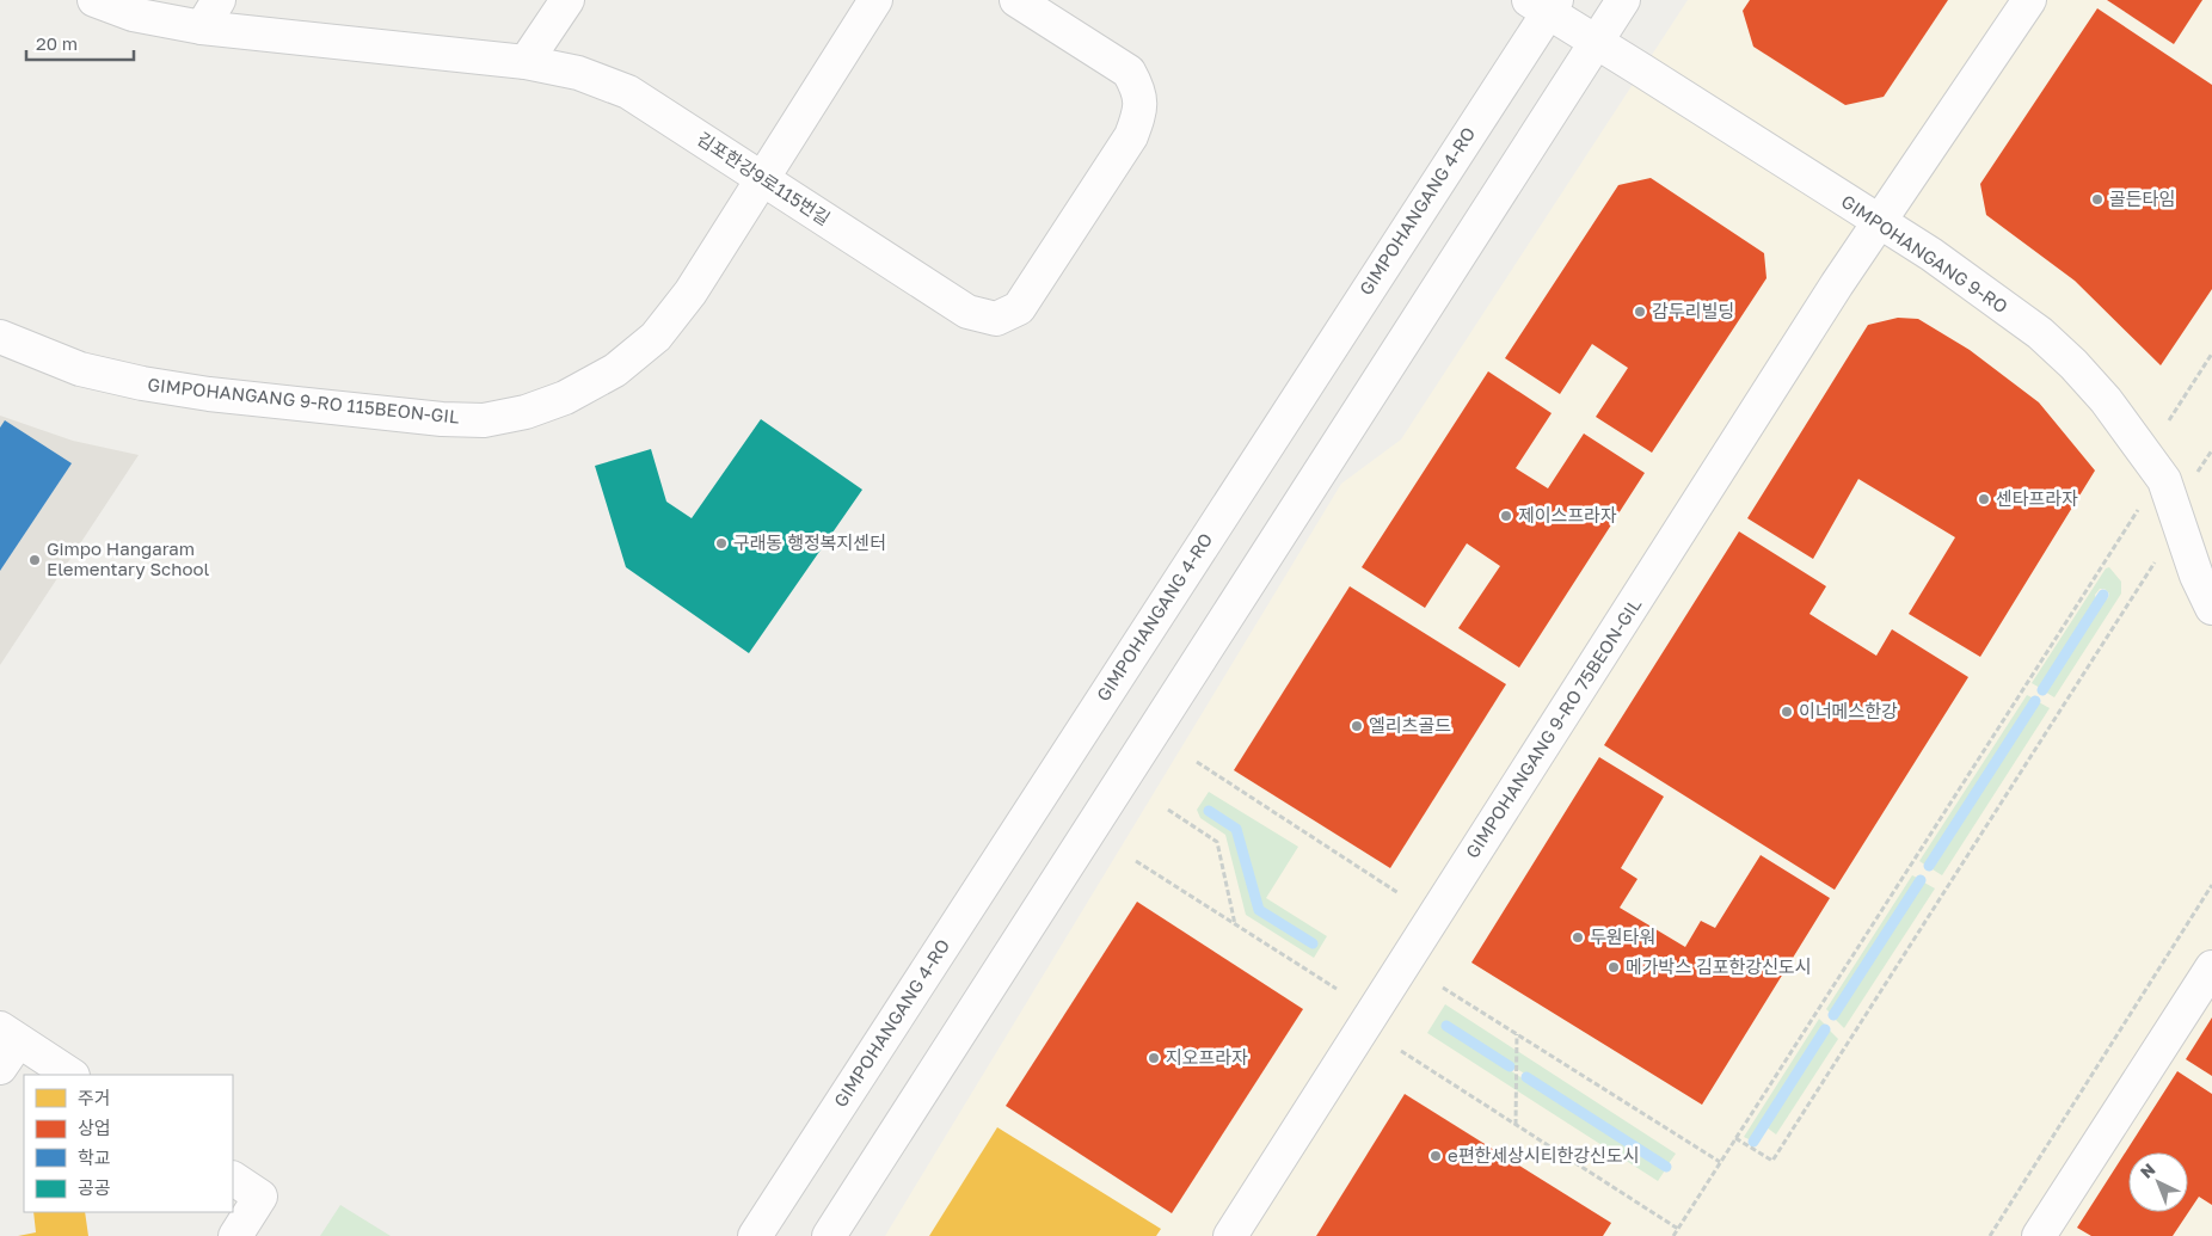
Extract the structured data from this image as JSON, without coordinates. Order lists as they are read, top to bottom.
{
  "streets": {
    "street": [
      "김포한강9로115번길",
      "GIMPOHANGANG 4-RO",
      "GIMPOHANGANG 9-RO",
      "GIMPOHANGANG 9-RO 115BEON-GIL",
      "GIMPOHANGANG 9-RO 75BEON-GIL"
    ]
  },
  "crossings": [
    ["김포한강9로115번길", "GIMPOHANGANG 9-RO 115BEON-GIL"],
    ["GIMPOHANGANG 4-RO", "GIMPOHANGANG 9-RO"],
    ["GIMPOHANGANG 9-RO", "GIMPOHANGANG 9-RO 75BEON-GIL"]
  ],
  "places": [
    "골든타임",
    "감두리빌딩",
    "센타프라자",
    "제이스프라자",
    "구래동 행정복지센터",
    "Gimpo Hangaram Elementary School",
    "이너메스한강",
    "엘리츠골드",
    "두원타워",
    "메가박스 김포한강신도시",
    "지오프라자",
    "e편한세상시티한강신도시"
  ],
  "legend": [
    "주거",
    "상업",
    "학교",
    "공공"
  ],
  "scale_bar": "20 m",
  "north": "top left"
}
